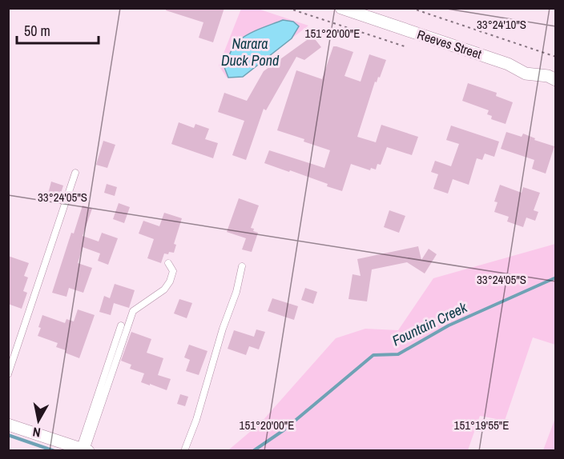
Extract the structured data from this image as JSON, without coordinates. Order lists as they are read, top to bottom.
{
  "streets": {
    "street": ["Reeves Street"]
  },
  "water": ["Narara Duck Pond", "Fountain Creek"],
  "scale_bar": "50 m",
  "north": "bottom",
  "coordinates": [
    "33°24'10\"S",
    "151°20'00\"E",
    "33°24'05\"S",
    "151°19'55\"E"
  ]
}
